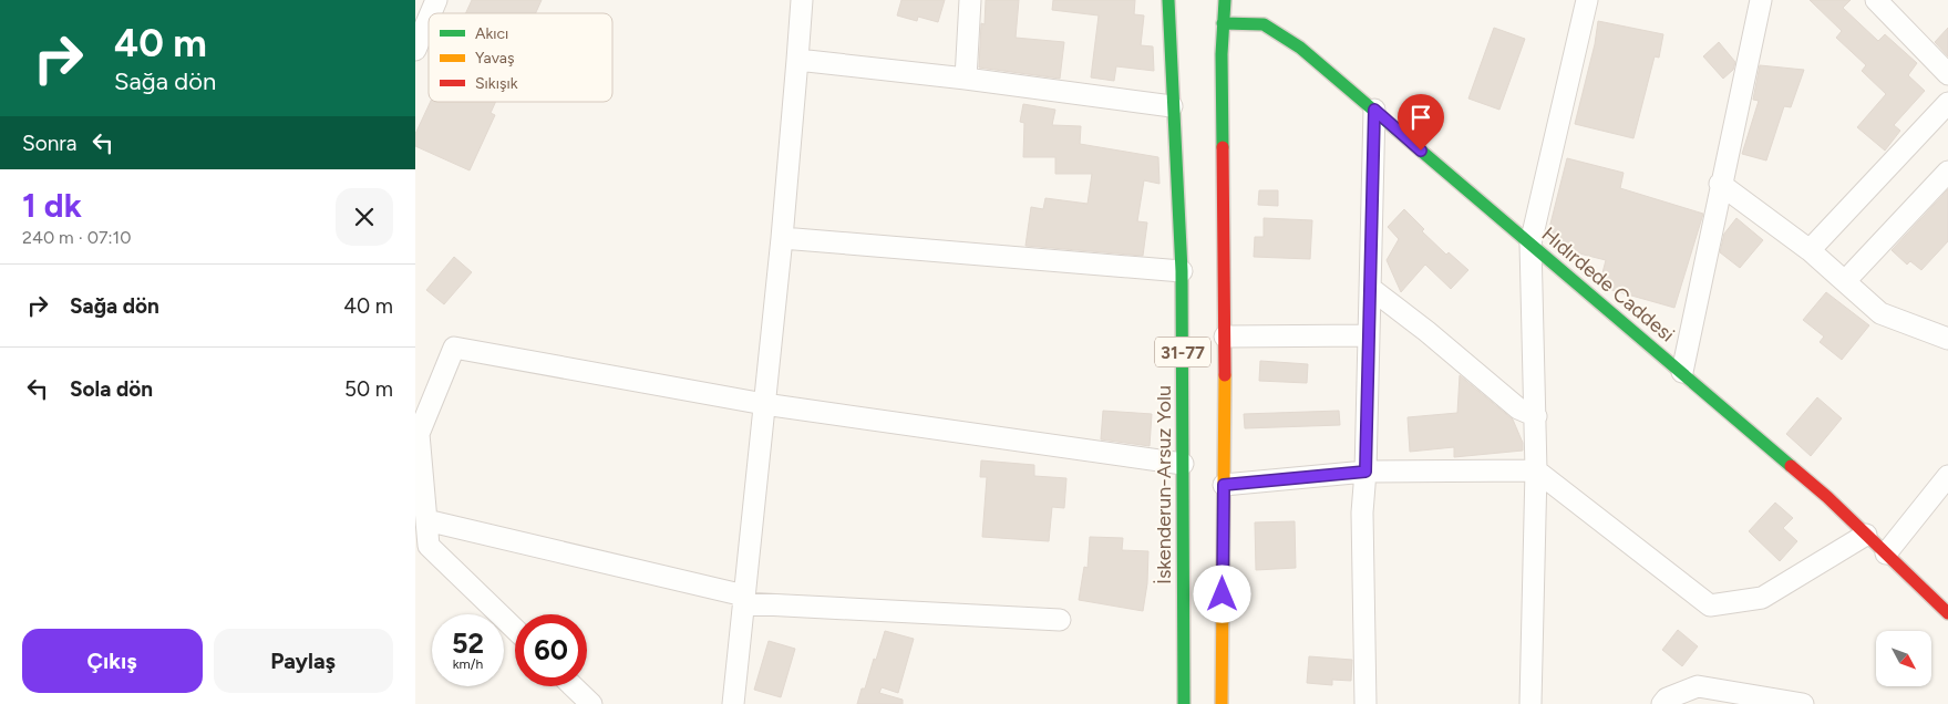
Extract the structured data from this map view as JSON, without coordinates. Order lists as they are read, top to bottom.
{
  "streets": {
    "main road": ["Hıdırdede Caddesi", "31-77", "İskenderun-Arsuz Yolu"]
  },
  "legend": ["Akıcı", "Yavaş", "Sıkışık"],
  "north": "bottom right",
  "page": {
    "turn": ["40 m", "Sağa dön"],
    "then": "Sonra",
    "heading": ["1 dk", "240 m · 07:10"],
    "list": [
      {
        "name": "Sağa dön",
        "value": "40 m"
      },
      {
        "name": "Sola dön",
        "value": "50 m"
      }
    ],
    "speed": "52 km/h",
    "limit": "60",
    "buttons": ["Çıkış", "Paylaş"]
  }
}
